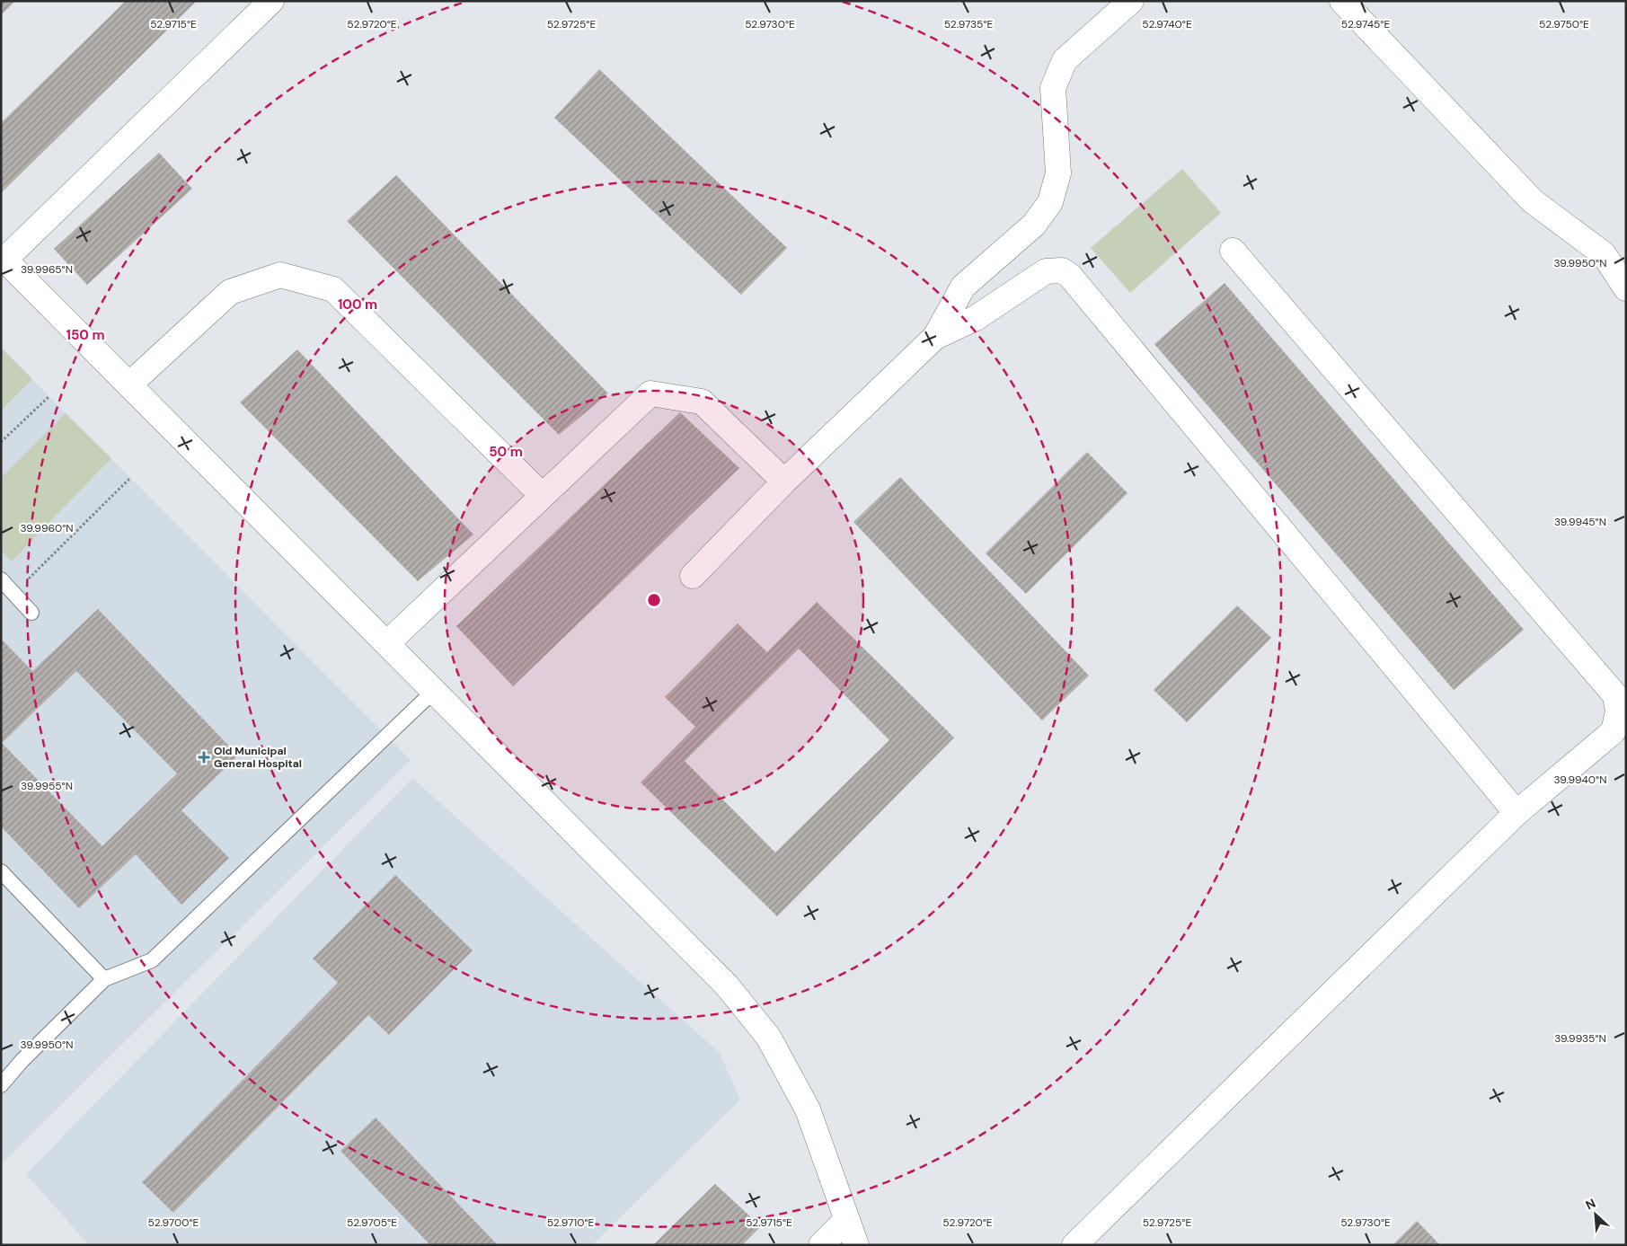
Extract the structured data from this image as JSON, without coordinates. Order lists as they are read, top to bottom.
{
  "places": {
    "health": ["Old Municipal General Hospital"]
  },
  "north": "top left",
  "coordinates": [
    "52.9715°E",
    "52.9720°E",
    "52.9725°E",
    "52.9730°E",
    "52.9735°E",
    "52.9740°E",
    "52.9745°E",
    "52.9750°E",
    "39.9950°N",
    "39.9965°N",
    "39.9945°N",
    "39.9960°N",
    "39.9940°N",
    "39.9955°N",
    "39.9935°N",
    "52.9700°E",
    "52.9705°E",
    "52.9710°E"
  ],
  "rings": ["100 m", "150 m", "50 m"]
}
